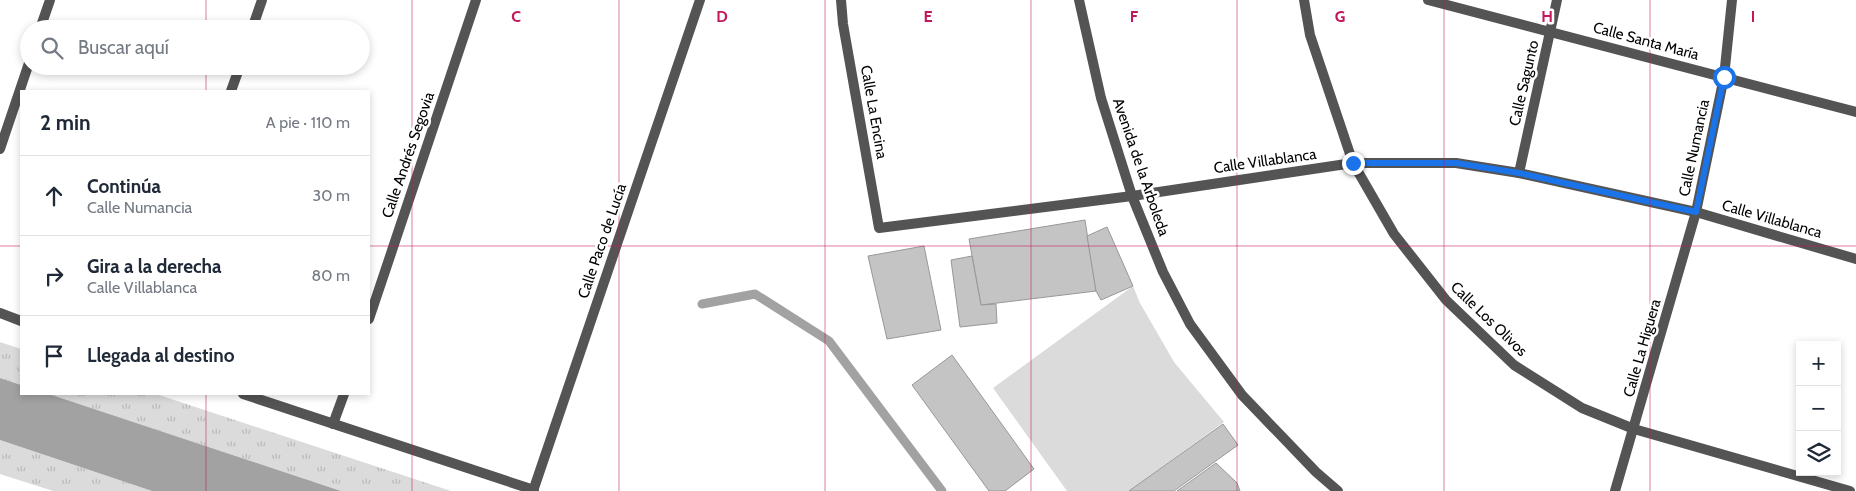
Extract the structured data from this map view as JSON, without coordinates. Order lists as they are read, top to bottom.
{
  "streets": {
    "street": [
      "Calle Santa María",
      "Calle Sagunto",
      "Calle La Encina",
      "Calle Numancia",
      "Calle Andrés Segovia",
      "Calle Villablanca",
      "Avenida de la Arboleda",
      "Calle Paco de Lucía",
      "Calle Los Olivos",
      "Calle La Higuera"
    ]
  },
  "crossings": [
    ["Calle Santa María", "Calle Sagunto"],
    ["Calle Santa María", "Calle Numancia"],
    ["Calle Sagunto", "Calle Villablanca"],
    ["Calle La Encina", "Calle Villablanca"],
    ["Calle Numancia", "Calle Villablanca"],
    ["Calle Numancia", "Calle La Higuera"],
    ["Calle Villablanca", "Avenida de la Arboleda"],
    ["Calle Villablanca", "Calle Los Olivos"],
    ["Calle Villablanca", "Calle La Higuera"],
    ["Calle Los Olivos", "Calle La Higuera"]
  ],
  "page": {
    "search": "Buscar aquí",
    "heading": ["2 min", "A pie · 110 m"],
    "list": [
      ["Continúa", "Calle Numancia", "30 m"],
      ["Gira a la derecha", "Calle Villablanca", "80 m"],
      "Llegada al destino"
    ],
    "map_buttons": ["+", "−"]
  },
  "grid": {
    "columns": [
      "C",
      "D",
      "E",
      "F",
      "G",
      "H",
      "I"
    ]
  }
}
